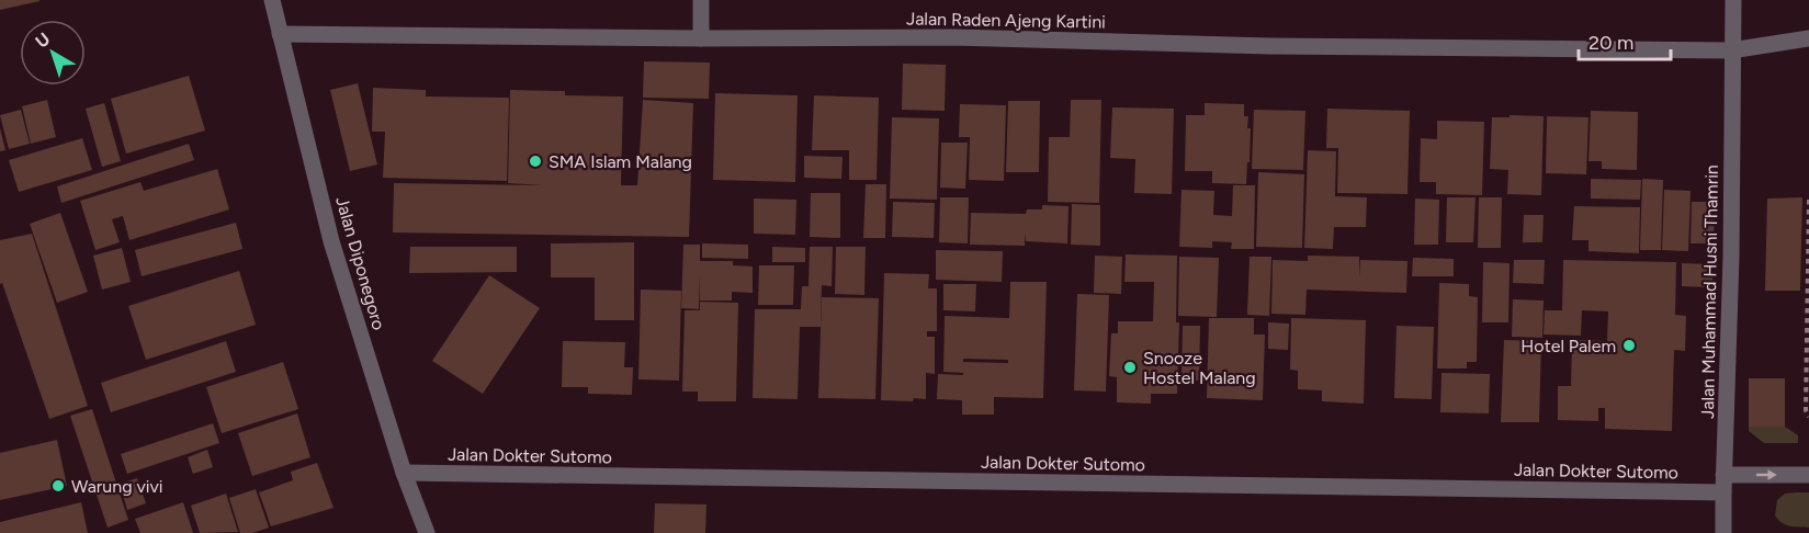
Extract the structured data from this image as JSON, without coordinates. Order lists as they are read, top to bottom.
{
  "streets": {
    "street": [
      "Jalan Raden Ajeng Kartini",
      "Jalan Diponegoro",
      "Jalan Muhammad Husni Thamrin",
      "Jalan Dokter Sutomo"
    ]
  },
  "crossings": [
    ["Jalan Raden Ajeng Kartini", "Jalan Diponegoro"],
    ["Jalan Raden Ajeng Kartini", "Jalan Muhammad Husni Thamrin"],
    ["Jalan Diponegoro", "Jalan Dokter Sutomo"],
    ["Jalan Muhammad Husni Thamrin", "Jalan Dokter Sutomo"]
  ],
  "places": [
    "SMA Islam Malang",
    "Hotel Palem",
    "Snooze Hostel Malang",
    "Warung vivi"
  ],
  "scale_bar": "20 m",
  "north": "top left"
}
